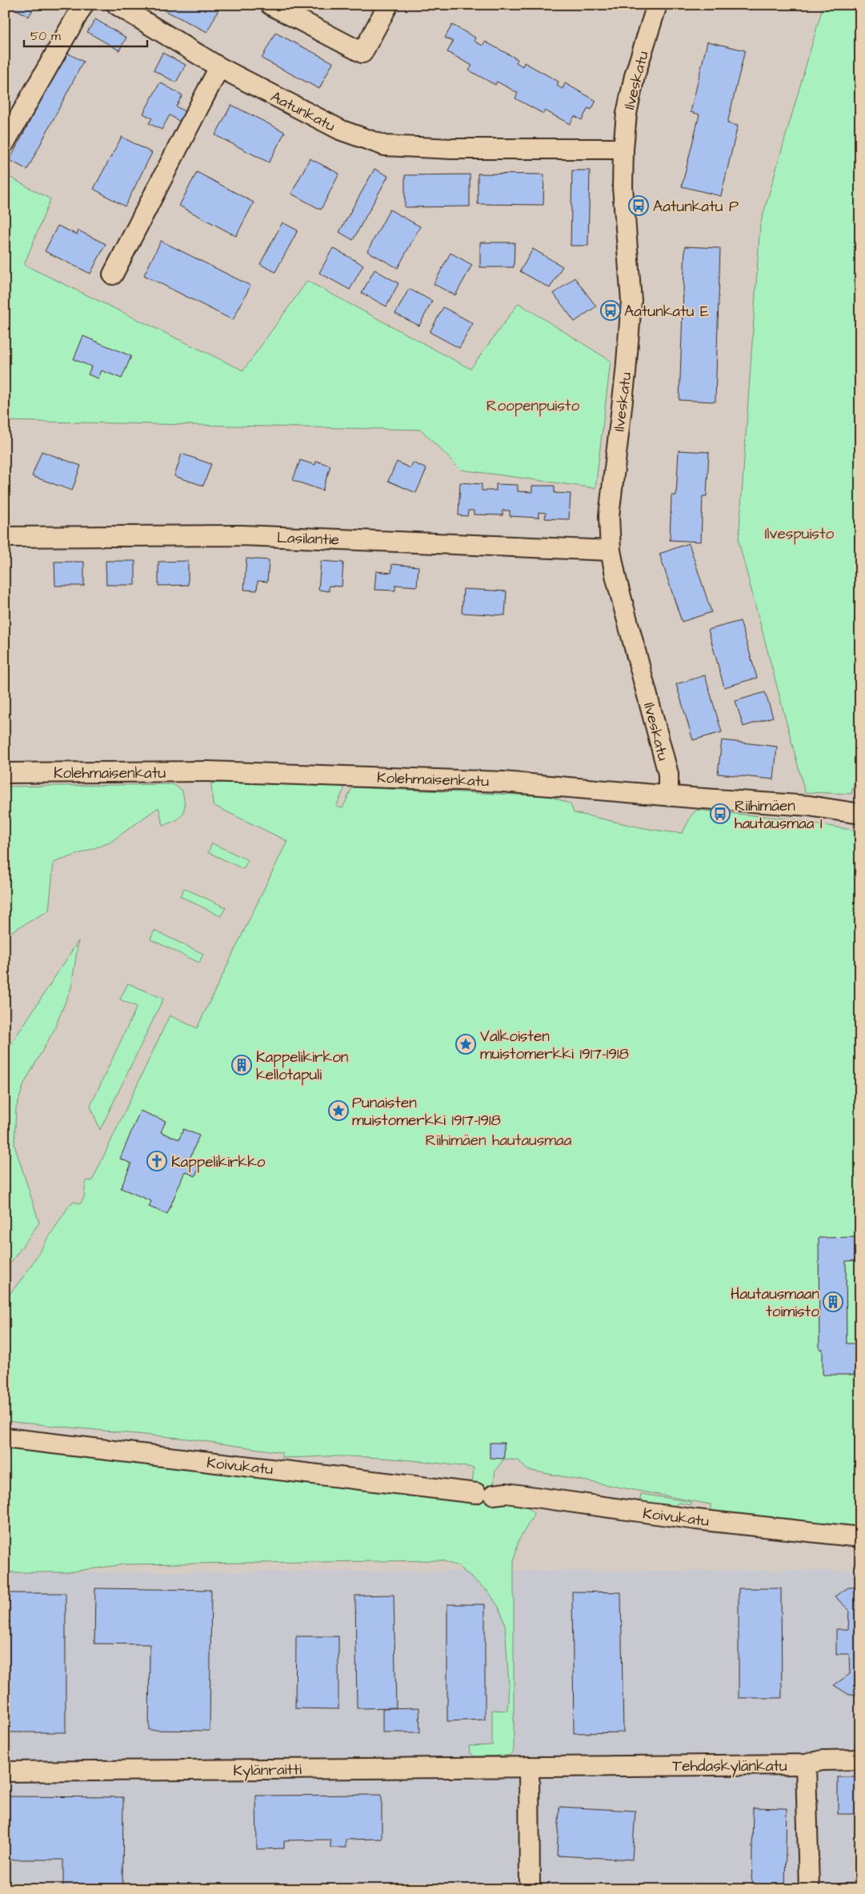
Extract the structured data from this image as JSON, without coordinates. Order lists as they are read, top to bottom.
{
  "streets": {
    "street": [
      "Ilveskatu",
      "Aatunkatu",
      "Lasilantie",
      "Kolehmaisenkatu",
      "Koivukatu",
      "Tehdaskylänkatu",
      "Kylänraitti"
    ]
  },
  "crossings": [
    ["Ilveskatu", "Aatunkatu"],
    ["Ilveskatu", "Lasilantie"],
    ["Ilveskatu", "Kolehmaisenkatu"],
    ["Tehdaskylänkatu", "Kylänraitti"]
  ],
  "parks": ["Roopenpuisto", "Ilvespuisto", "Riihimäen hautausmaa"],
  "places": {
    "bus stop": ["Aatunkatu P", "Aatunkatu E", "Riihimäen hautausmaa I"],
    "place": ["Valkoisten muistomerkki 1917-1918", "Punaisten muistomerkki 1917-1918"],
    "building": ["Kappelikirkon kellotapuli", "Hautausmaan toimisto"],
    "church": ["Kappelikirkko"]
  },
  "scale_bar": "50 m"
}
